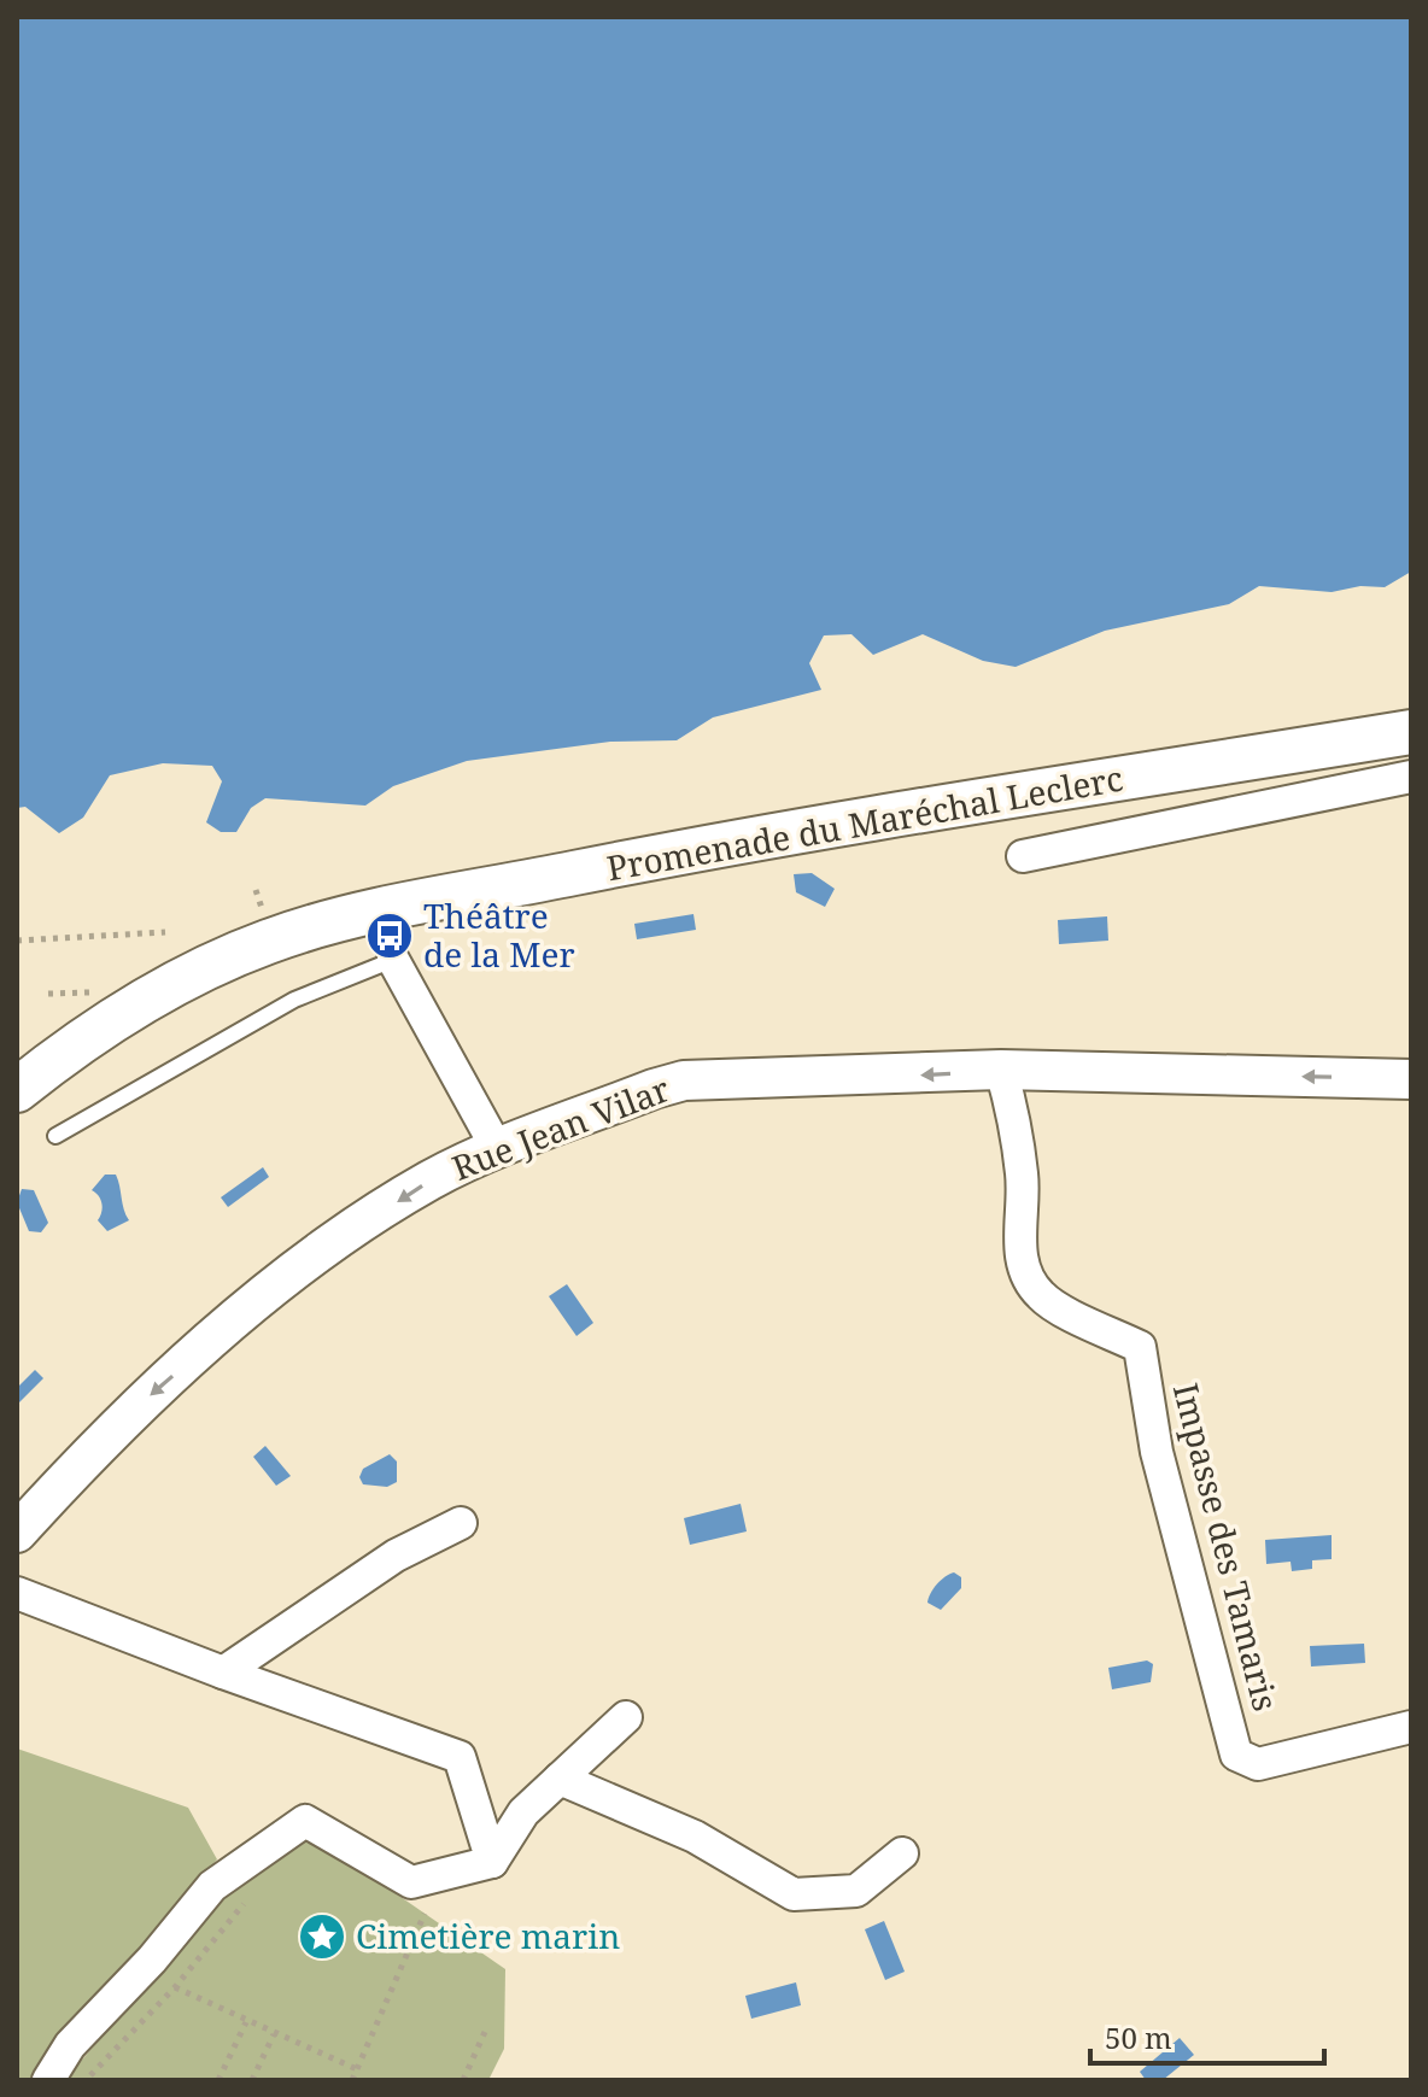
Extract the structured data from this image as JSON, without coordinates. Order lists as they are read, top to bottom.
{
  "streets": {
    "main road": ["Promenade du Maréchal Leclerc"],
    "street": ["Rue Jean Vilar", "Impasse des Tamaris"]
  },
  "crossings": [
    ["Rue Jean Vilar", "Impasse des Tamaris"]
  ],
  "places": {
    "bus stop": ["Théâtre de la Mer"],
    "place": ["Cimetière marin"]
  },
  "scale_bar": "50 m"
}
